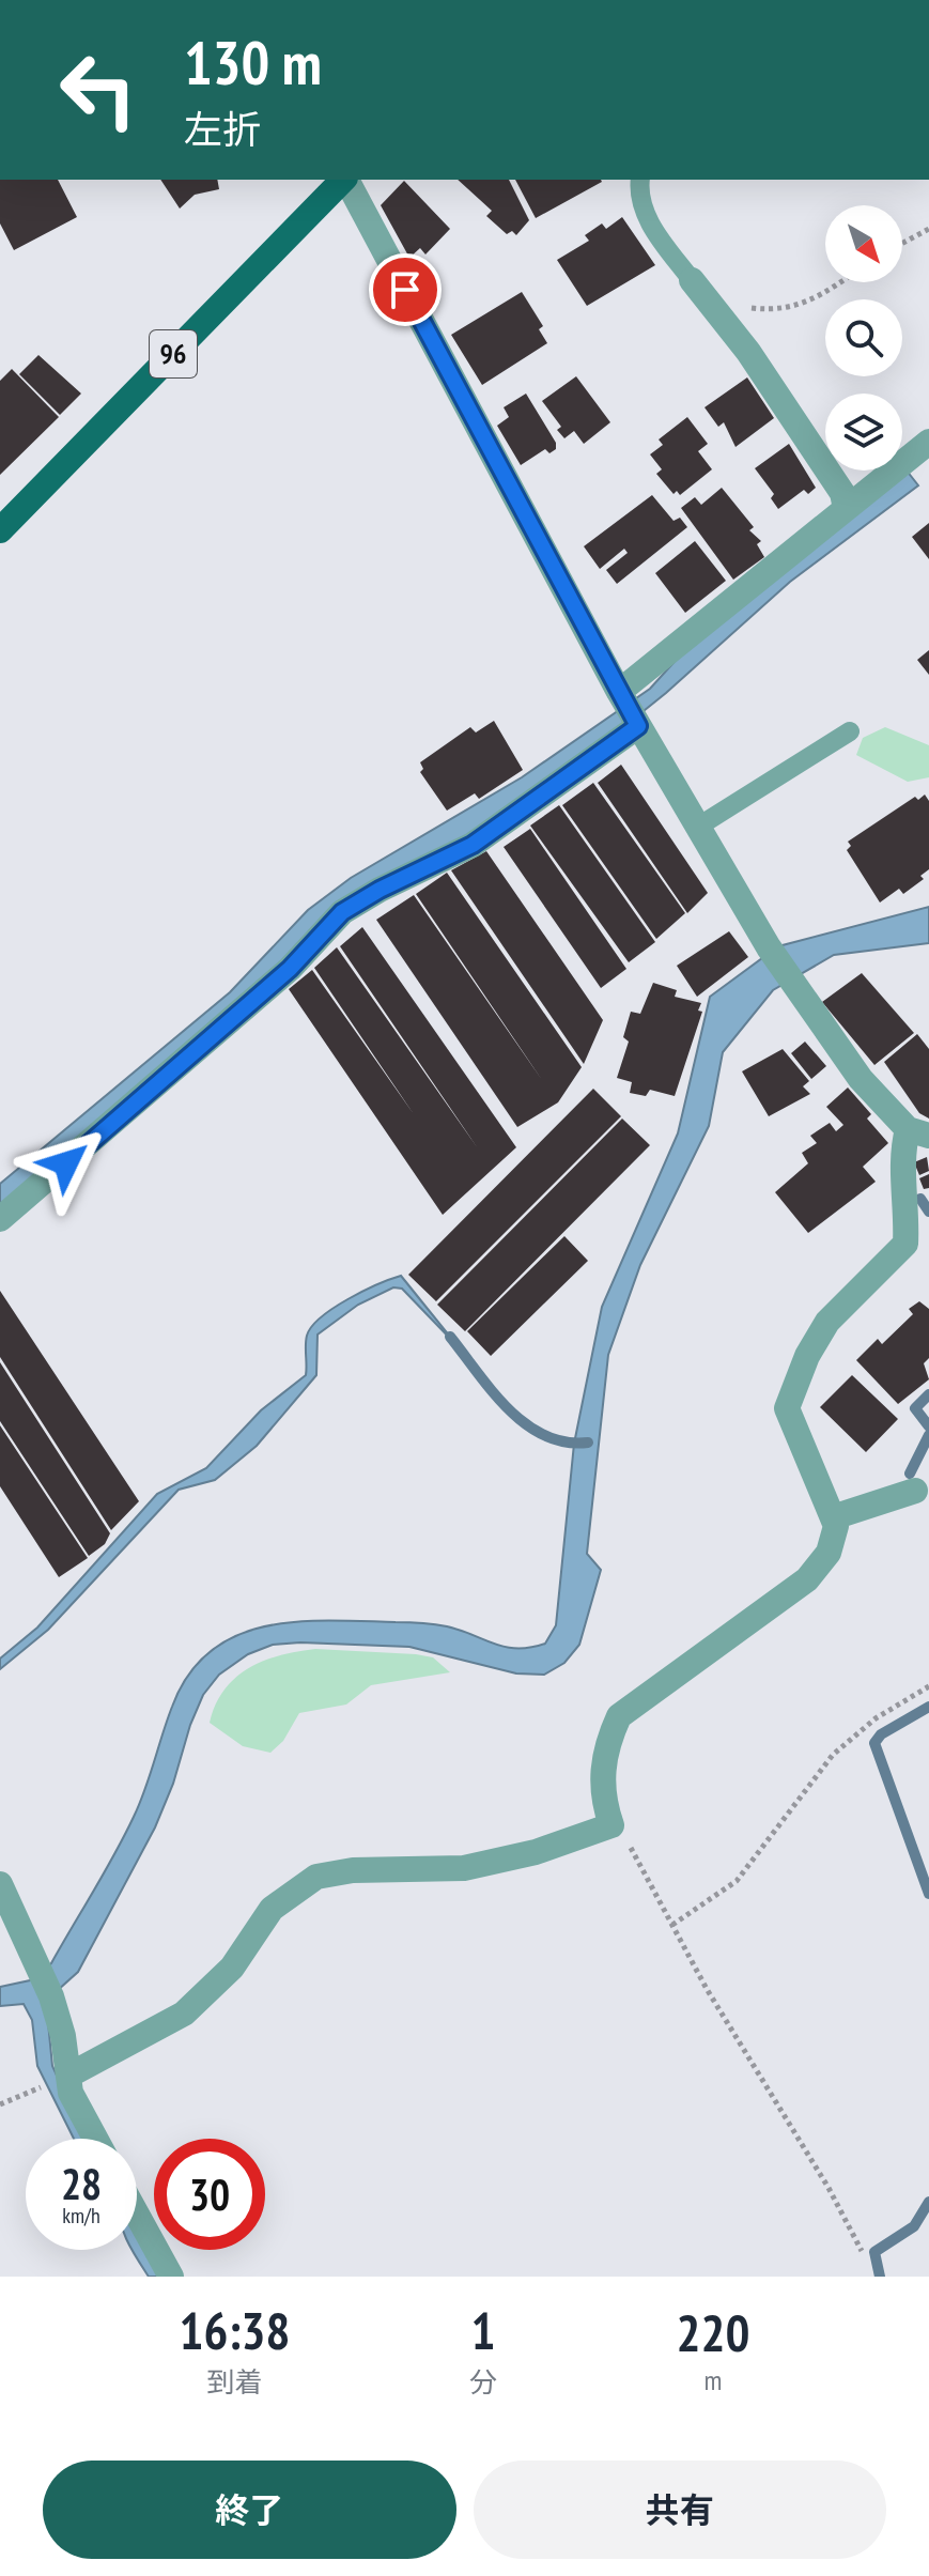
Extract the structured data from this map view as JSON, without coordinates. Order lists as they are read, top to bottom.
{
  "streets": {
    "main road": ["96"]
  },
  "north": "bottom right",
  "page": {
    "turn": ["130 m", "左折"],
    "speed": "28 km/h",
    "limit": "30",
    "eta": [
      "16:38",
      "到着",
      "1",
      "分",
      "220",
      "m"
    ],
    "buttons": ["終了", "共有"]
  }
}
